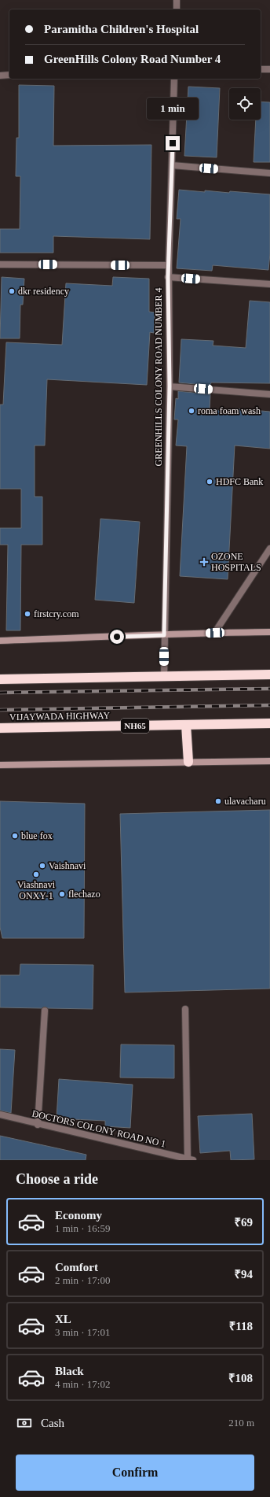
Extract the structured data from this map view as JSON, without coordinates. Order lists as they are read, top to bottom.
{
  "streets": {
    "highway": ["VIJAYWADA HIGHWAY", "NH65"],
    "street": ["GREENHILLS COLONY ROAD NUMBER 4", "DOCTORS COLONY ROAD NO 1"]
  },
  "places": {
    "other": [
      "dkr residency",
      "roma foam wash",
      "HDFC Bank",
      "firstcry.com",
      "ulavacharu",
      "blue fox",
      "Vaishnavi",
      "Viashnavi ONXY-1",
      "flechazo"
    ],
    "health": ["OZONE HOSPITALS"]
  },
  "page": {
    "banner": ["Paramitha Children's Hospital", "GreenHills Colony Road Number 4"],
    "bubble": "1 min",
    "heading": "Choose a ride",
    "list": [
      {
        "name": "Economy",
        "note": "1 min · 16:59",
        "value": "₹69"
      },
      {
        "name": "Comfort",
        "note": "2 min · 17:00",
        "value": "₹94"
      },
      {
        "name": "XL",
        "note": "3 min · 17:01",
        "value": "₹118"
      },
      {
        "name": "Black",
        "note": "4 min · 17:02",
        "value": "₹108"
      }
    ],
    "pay": ["Cash", "210 m"],
    "buttons": "Confirm"
  }
}
